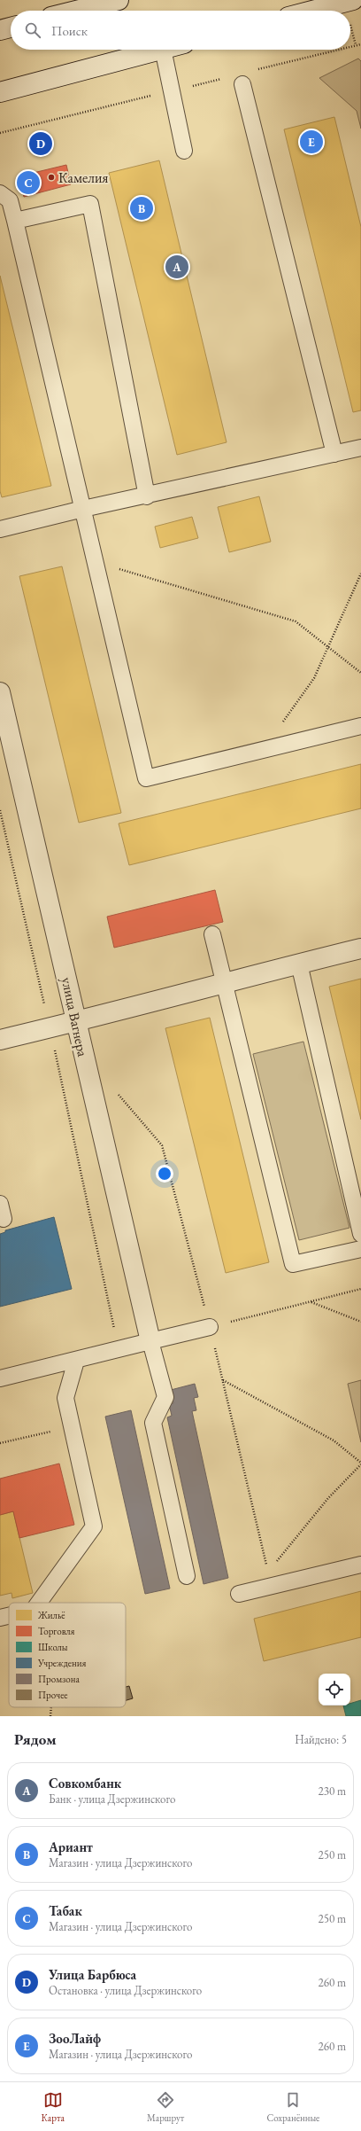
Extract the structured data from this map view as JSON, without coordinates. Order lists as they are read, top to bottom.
{
  "streets": {
    "street": ["улица Вагнера"]
  },
  "places": ["Камелия"],
  "legend": [
    "Жильё",
    "Торговля",
    "Школы",
    "Учреждения",
    "Промзона",
    "Прочее"
  ],
  "page": {
    "search": "Поиск",
    "pins": [
      "E",
      "D",
      "C",
      "B",
      "A"
    ],
    "heading": ["Рядом", "Найдено: 5"],
    "list": [
      {
        "mark": "A",
        "name": "Совкомбанк",
        "note": "Банк · улица Дзержинского",
        "value": "230 m"
      },
      {
        "mark": "B",
        "name": "Ариант",
        "note": "Магазин · улица Дзержинского",
        "value": "250 m"
      },
      {
        "mark": "C",
        "name": "Табак",
        "note": "Магазин · улица Дзержинского",
        "value": "250 m"
      },
      {
        "mark": "D",
        "name": "Улица Барбюса",
        "note": "Остановка · улица Дзержинского",
        "value": "260 m"
      },
      {
        "mark": "E",
        "name": "ЗооЛайф",
        "note": "Магазин · улица Дзержинского",
        "value": "260 m"
      }
    ],
    "nav": ["Карта", "Маршрут", "Сохранённые"]
  }
}
